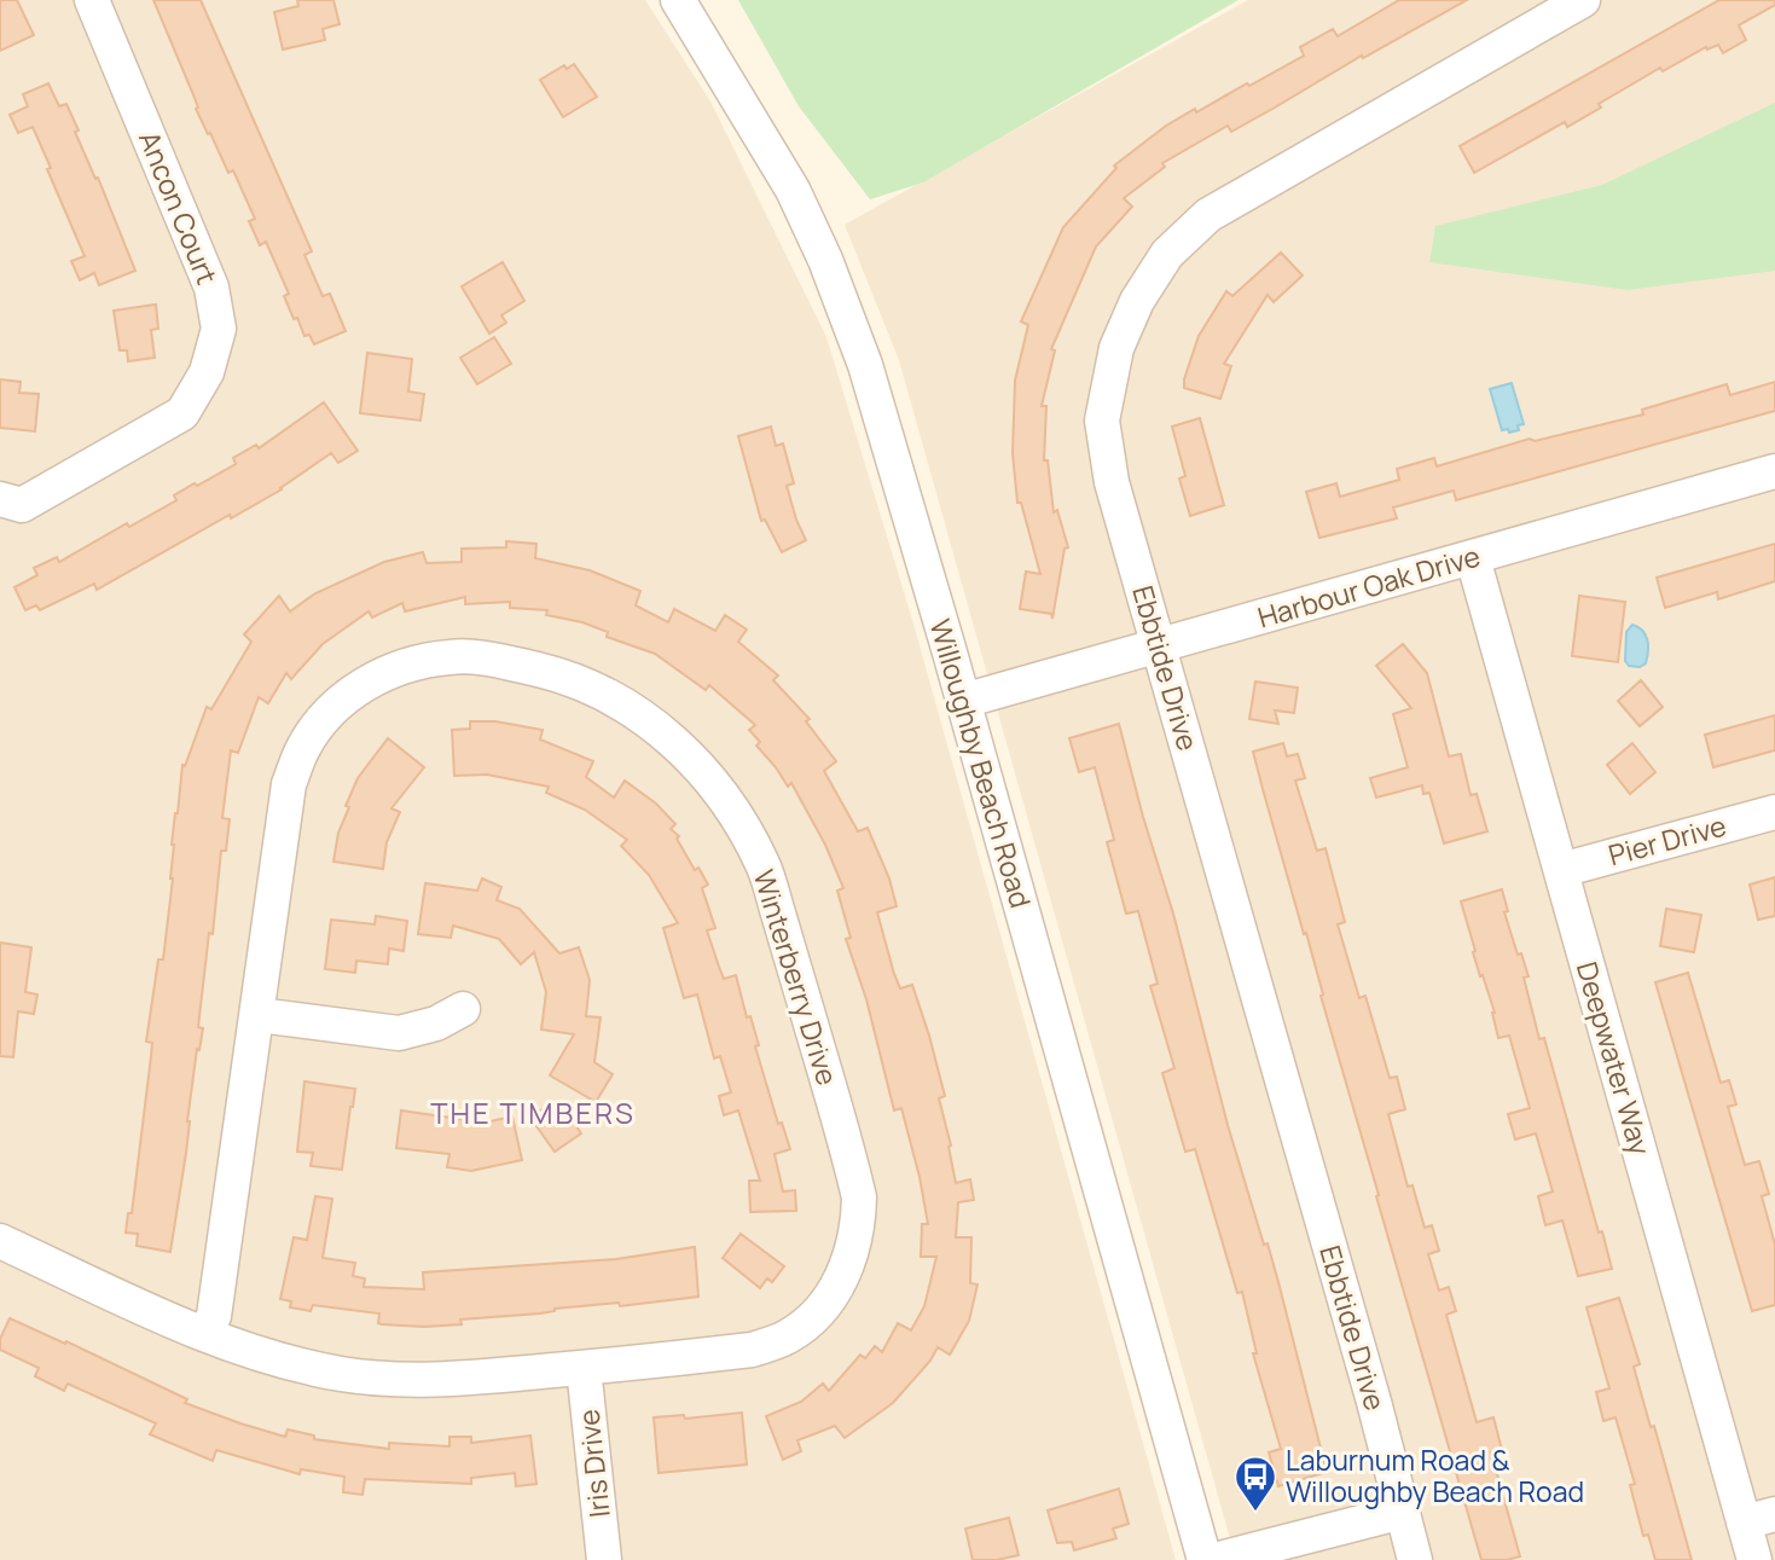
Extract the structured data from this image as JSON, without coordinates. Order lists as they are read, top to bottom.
{
  "streets": {
    "street": [
      "Ancon Court",
      "Harbour Oak Drive",
      "Ebbtide Drive",
      "Willoughby Beach Road",
      "Pier Drive",
      "Winterberry Drive",
      "Deepwater Way",
      "Iris Drive"
    ]
  },
  "crossings": [
    ["Harbour Oak Drive", "Ebbtide Drive"],
    ["Harbour Oak Drive", "Willoughby Beach Road"],
    ["Harbour Oak Drive", "Deepwater Way"],
    ["Pier Drive", "Deepwater Way"],
    ["Winterberry Drive", "Iris Drive"]
  ],
  "districts": ["THE TIMBERS"],
  "places": {
    "bus stop": ["Laburnum Road & Willoughby Beach Road"]
  }
}
